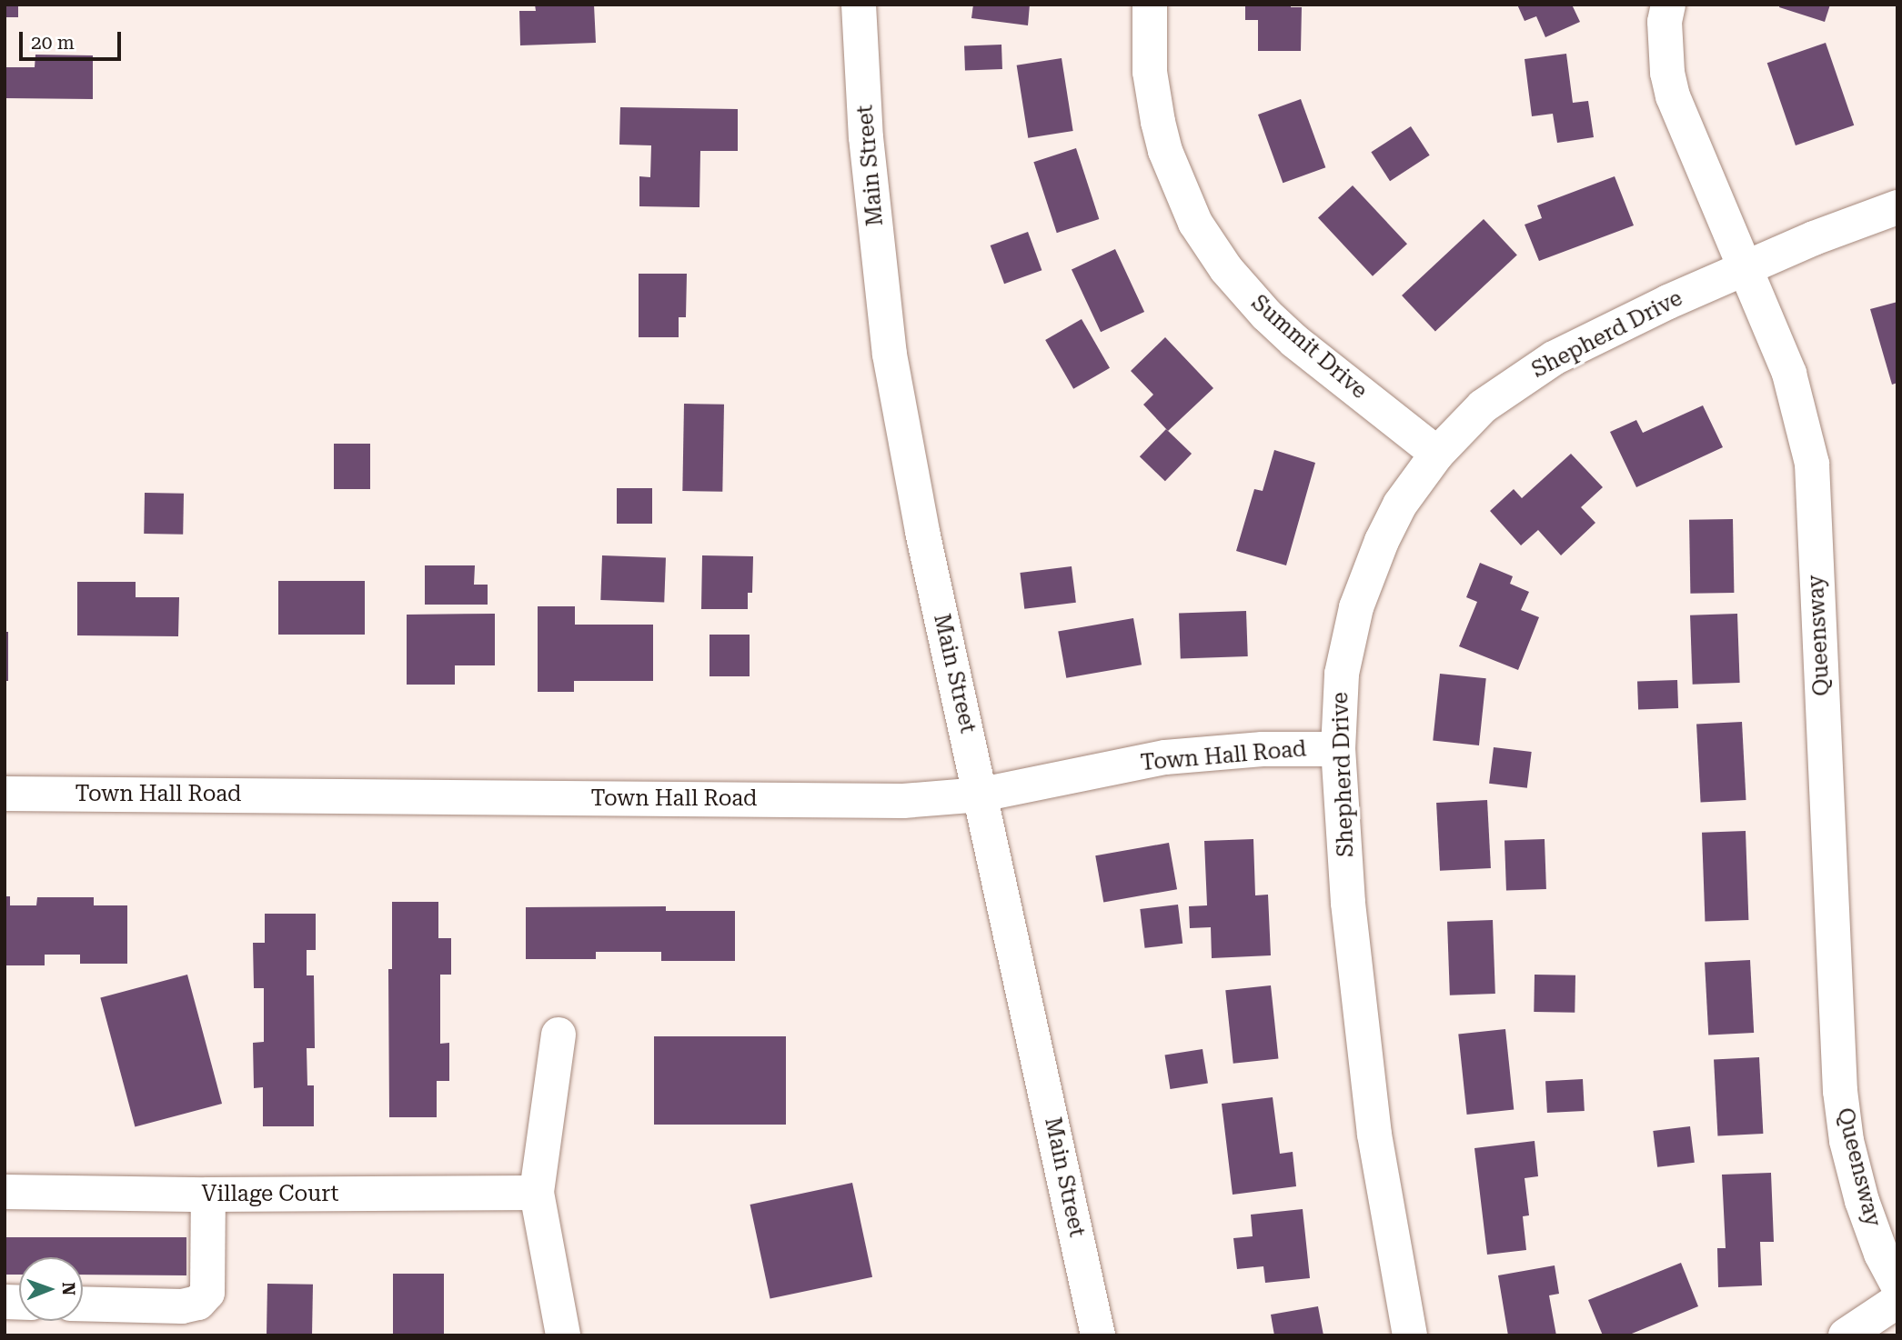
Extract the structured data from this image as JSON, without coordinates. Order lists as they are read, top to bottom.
{
  "streets": {
    "street": [
      "Main Street",
      "Shepherd Drive",
      "Summit Drive",
      "Queensway",
      "Town Hall Road",
      "Village Court"
    ]
  },
  "crossings": [
    ["Main Street", "Town Hall Road"],
    ["Shepherd Drive", "Summit Drive"],
    ["Shepherd Drive", "Queensway"],
    ["Shepherd Drive", "Town Hall Road"]
  ],
  "scale_bar": "20 m",
  "north": "right"
}
